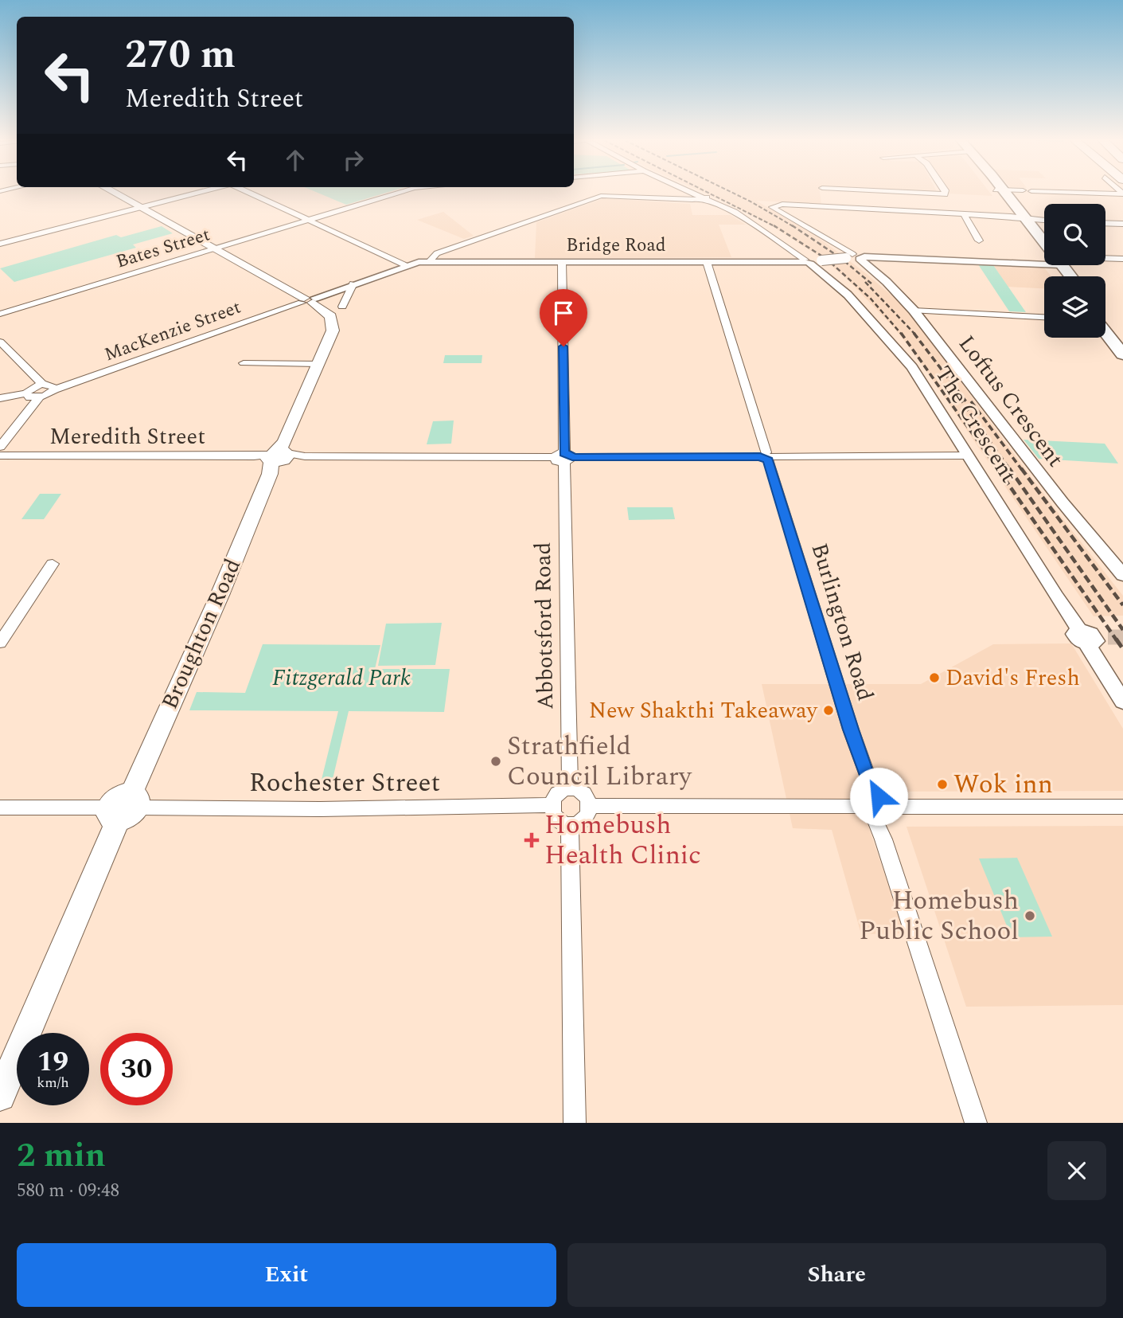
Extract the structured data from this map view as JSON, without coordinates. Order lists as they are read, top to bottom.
{
  "streets": {
    "main road": ["Broughton Road"],
    "street": [
      "Bridge Road",
      "Bates Street",
      "MacKenzie Street",
      "Loftus Crescent",
      "The Crescent",
      "Meredith Street",
      "Burlington Road",
      "Abbotsford Road",
      "Rochester Street"
    ]
  },
  "crossings": [
    ["Bridge Road", "MacKenzie Street"],
    ["Bridge Road", "Loftus Crescent"],
    ["Bridge Road", "The Crescent"],
    ["Bridge Road", "Burlington Road"],
    ["Bridge Road", "Abbotsford Road"],
    ["MacKenzie Street", "The Crescent"],
    ["MacKenzie Street", "Broughton Road"],
    ["The Crescent", "Meredith Street"],
    ["Meredith Street", "Burlington Road"],
    ["Meredith Street", "Abbotsford Road"],
    ["Meredith Street", "Broughton Road"],
    ["Abbotsford Road", "Rochester Street"],
    ["Broughton Road", "Rochester Street"]
  ],
  "parks": ["Fitzgerald Park"],
  "places": {
    "other": [
      "David's Fresh",
      "New Shakthi Takeaway",
      "Strathfield Council Library",
      "Wok inn",
      "Homebush Public School"
    ],
    "health": ["Homebush Health Clinic"]
  },
  "page": {
    "turn": ["270 m", "Meredith Street"],
    "speed": "19 km/h",
    "limit": "30",
    "heading": ["2 min", "580 m · 09:48"],
    "buttons": ["Exit", "Share"]
  }
}
